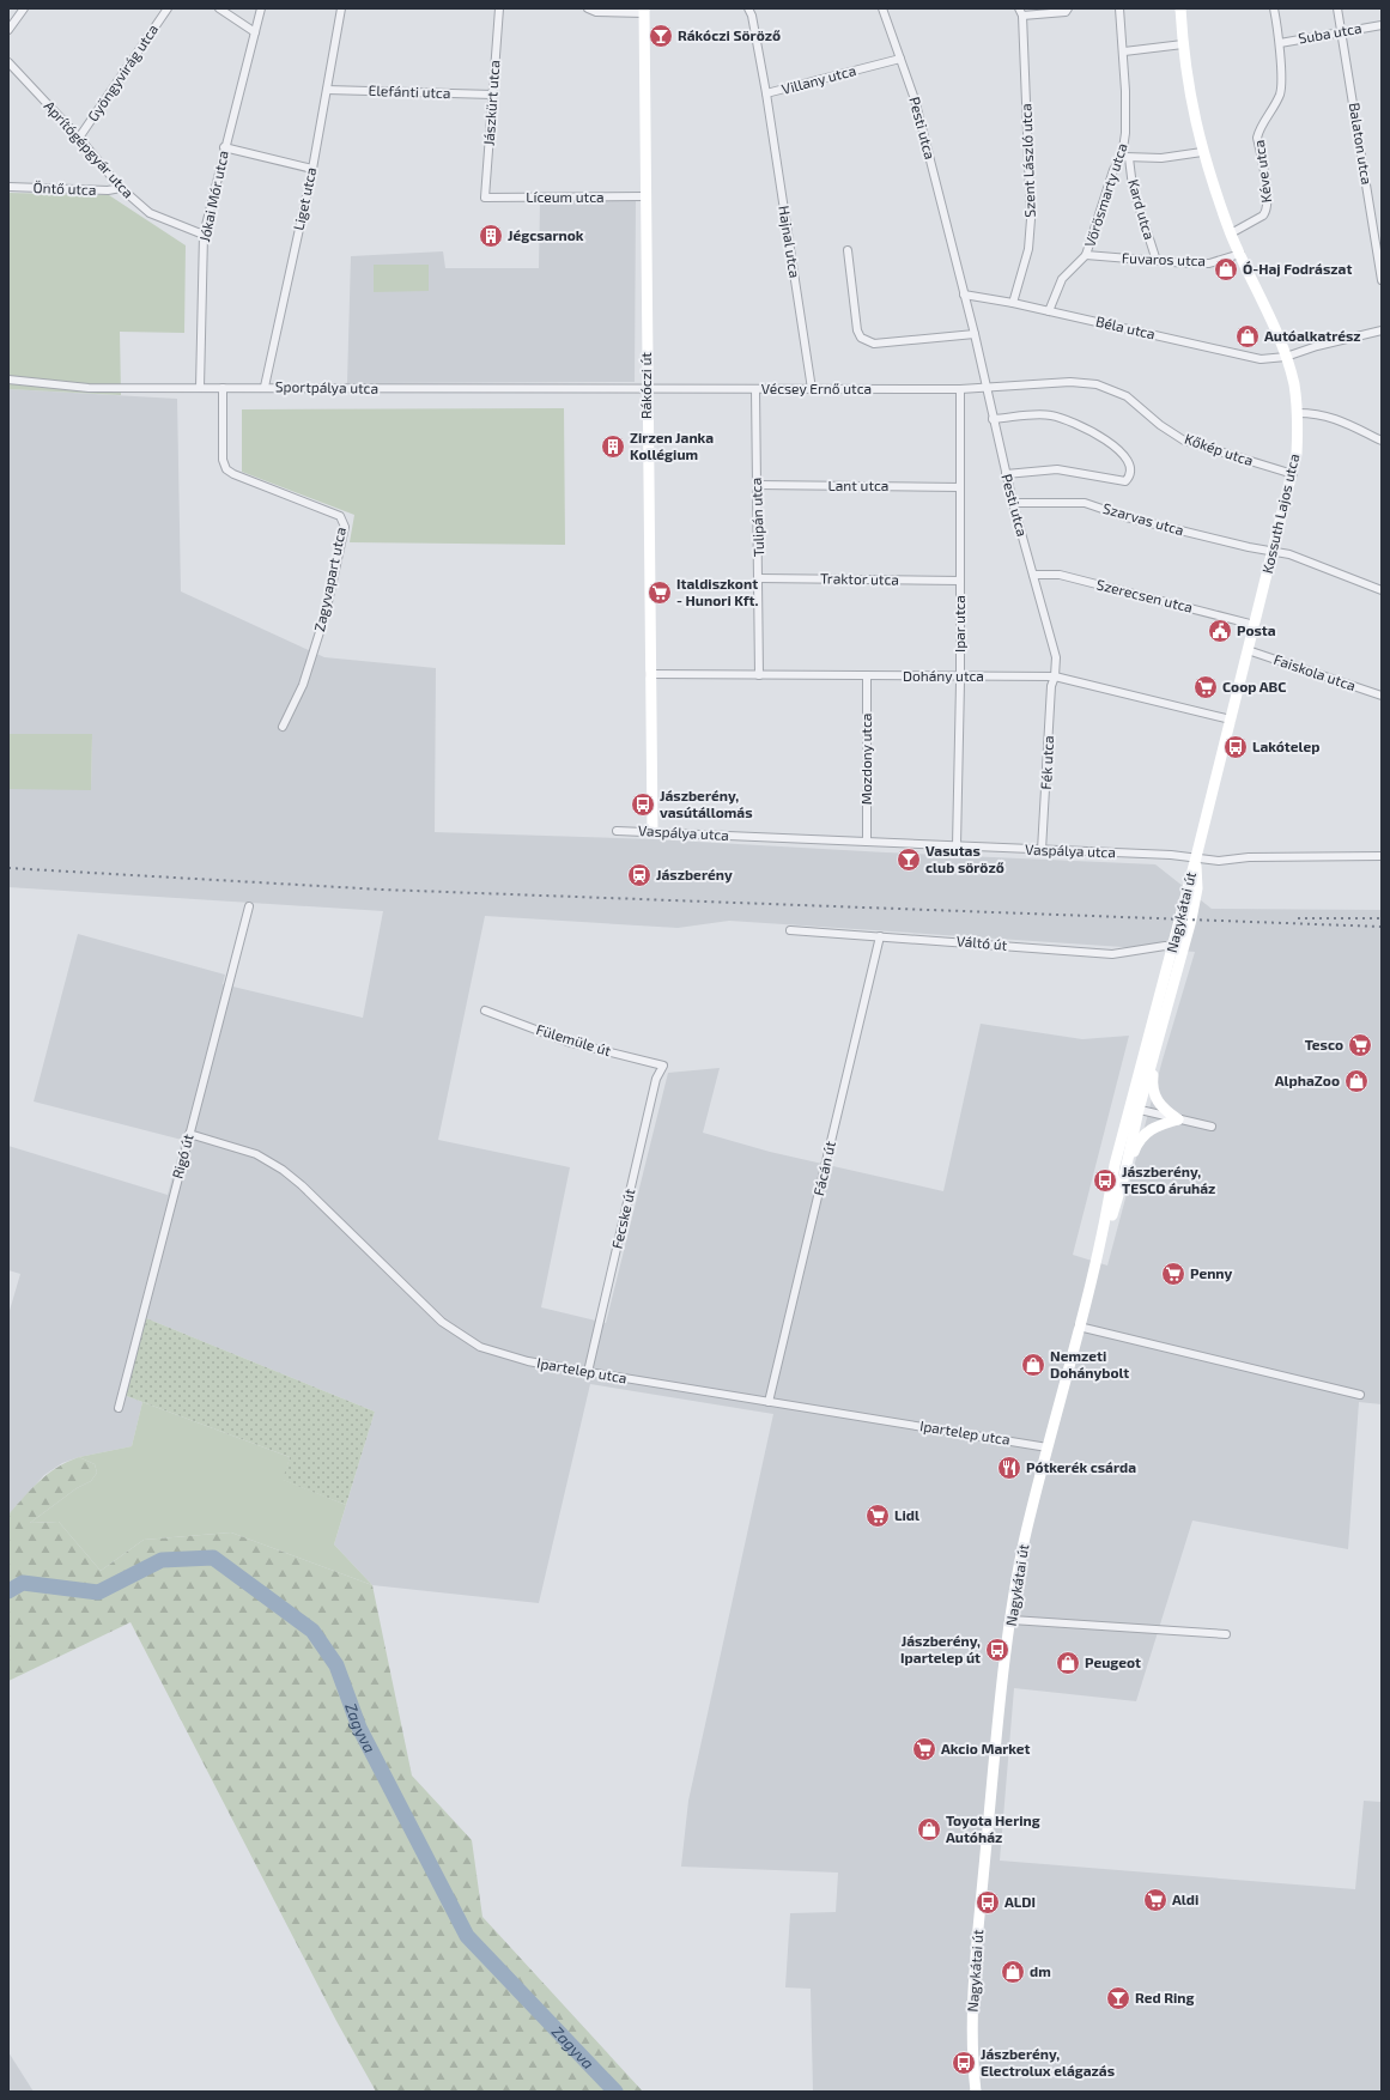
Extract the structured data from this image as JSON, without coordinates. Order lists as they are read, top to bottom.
{
  "streets": {
    "street": [
      "Suba utca",
      "Gyöngyvirág utca",
      "Villany utca",
      "Elefánti utca",
      "Jászkürt utca",
      "Pesti utca",
      "Balaton utca",
      "Aprítógépgyár utca",
      "Szent László utca",
      "Kéve utca",
      "Öntő utca",
      "Vörösmarty utca",
      "Jókai Mór utca",
      "Líceum utca",
      "Liget utca",
      "Kard utca",
      "Hajnal utca",
      "Fuvaros utca",
      "Béla utca",
      "Rákóczi út",
      "Sportpálya utca",
      "Vécsey Ernő utca",
      "Kőkép utca",
      "Lant utca",
      "Kossuth Lajos utca",
      "Tulipán utca",
      "Szarvas utca",
      "Zagyvapart utca",
      "Traktor utca",
      "Szerecsen utca",
      "Ipar utca",
      "Faiskola utca",
      "Dohány utca",
      "Mozdony utca",
      "Fék utca",
      "Vaspálya utca",
      "Nagykátai út",
      "Váltó út",
      "Fülemüle út",
      "Rigó út",
      "Fácán út",
      "Fecske út",
      "Ipartelep utca"
    ]
  },
  "crossings": [
    ["Suba utca", "Balaton utca"],
    ["Suba utca", "Kéve utca"],
    ["Gyöngyvirág utca", "Aprítógépgyár utca"],
    ["Villany utca", "Pesti utca"],
    ["Villany utca", "Hajnal utca"],
    ["Elefánti utca", "Jászkürt utca"],
    ["Elefánti utca", "Liget utca"],
    ["Jászkürt utca", "Líceum utca"],
    ["Pesti utca", "Béla utca"],
    ["Pesti utca", "Vécsey Ernő utca"],
    ["Pesti utca", "Kőkép utca"],
    ["Pesti utca", "Szarvas utca"],
    ["Pesti utca", "Szerecsen utca"],
    ["Pesti utca", "Dohány utca"],
    ["Pesti utca", "Fék utca"],
    ["Aprítógépgyár utca", "Öntő utca"],
    ["Aprítógépgyár utca", "Jókai Mór utca"],
    ["Szent László utca", "Béla utca"],
    ["Kéve utca", "Kossuth Lajos utca"],
    ["Vörösmarty utca", "Kard utca"],
    ["Vörösmarty utca", "Fuvaros utca"],
    ["Vörösmarty utca", "Béla utca"],
    ["Jókai Mór utca", "Sportpálya utca"],
    ["Líceum utca", "Rákóczi út"],
    ["Liget utca", "Sportpálya utca"],
    ["Kard utca", "Fuvaros utca"],
    ["Hajnal utca", "Vécsey Ernő utca"],
    ["Fuvaros utca", "Kossuth Lajos utca"],
    ["Béla utca", "Kossuth Lajos utca"],
    ["Rákóczi út", "Sportpálya utca"],
    ["Rákóczi út", "Vécsey Ernő utca"],
    ["Rákóczi út", "Dohány utca"],
    ["Rákóczi út", "Vaspálya utca"],
    ["Sportpálya utca", "Vécsey Ernő utca"],
    ["Sportpálya utca", "Zagyvapart utca"],
    ["Vécsey Ernő utca", "Kőkép utca"],
    ["Vécsey Ernő utca", "Tulipán utca"],
    ["Vécsey Ernő utca", "Ipar utca"],
    ["Kőkép utca", "Kossuth Lajos utca"],
    ["Lant utca", "Tulipán utca"],
    ["Lant utca", "Ipar utca"],
    ["Kossuth Lajos utca", "Szarvas utca"],
    ["Kossuth Lajos utca", "Szerecsen utca"],
    ["Kossuth Lajos utca", "Faiskola utca"],
    ["Kossuth Lajos utca", "Dohány utca"],
    ["Kossuth Lajos utca", "Vaspálya utca"],
    ["Kossuth Lajos utca", "Nagykátai út"],
    ["Tulipán utca", "Traktor utca"],
    ["Tulipán utca", "Dohány utca"],
    ["Traktor utca", "Ipar utca"],
    ["Ipar utca", "Dohány utca"],
    ["Ipar utca", "Vaspálya utca"],
    ["Dohány utca", "Mozdony utca"],
    ["Dohány utca", "Fék utca"],
    ["Mozdony utca", "Vaspálya utca"],
    ["Fék utca", "Vaspálya utca"],
    ["Vaspálya utca", "Nagykátai út"],
    ["Nagykátai út", "Váltó út"],
    ["Nagykátai út", "Ipartelep utca"],
    ["Váltó út", "Fácán út"],
    ["Fülemüle út", "Fecske út"],
    ["Rigó út", "Ipartelep utca"],
    ["Fácán út", "Ipartelep utca"],
    ["Fecske út", "Ipartelep utca"]
  ],
  "water": ["Zagyva"],
  "places": {
    "bar": ["Rákóczi Söröző", "Vasutas club söröző", "Red Ring"],
    "building": ["Jégcsarnok", "Zirzen Janka Kollégium"],
    "shop": [
      "Ó-Haj Fodrászat",
      "Autóalkatrész",
      "AlphaZoo",
      "Nemzeti Dohánybolt",
      "Peugeot",
      "Toyota Hering Autóház",
      "dm"
    ],
    "supermarket": [
      "Italdiszkont - Hunori Kft.",
      "Coop ABC",
      "Tesco",
      "Penny",
      "Lidl",
      "Akcio Market",
      "Aldi"
    ],
    "public building": ["Posta"],
    "bus stop": [
      "Lakótelep",
      "Jászberény, vasútállomás",
      "Jászberény, TESCO áruház",
      "Jászberény, Ipartelep út",
      "ALDI",
      "Jászberény, Electrolux elágazás"
    ],
    "station": ["Jászberény"],
    "restaurant": ["Pótkerék csárda"]
  }
}
